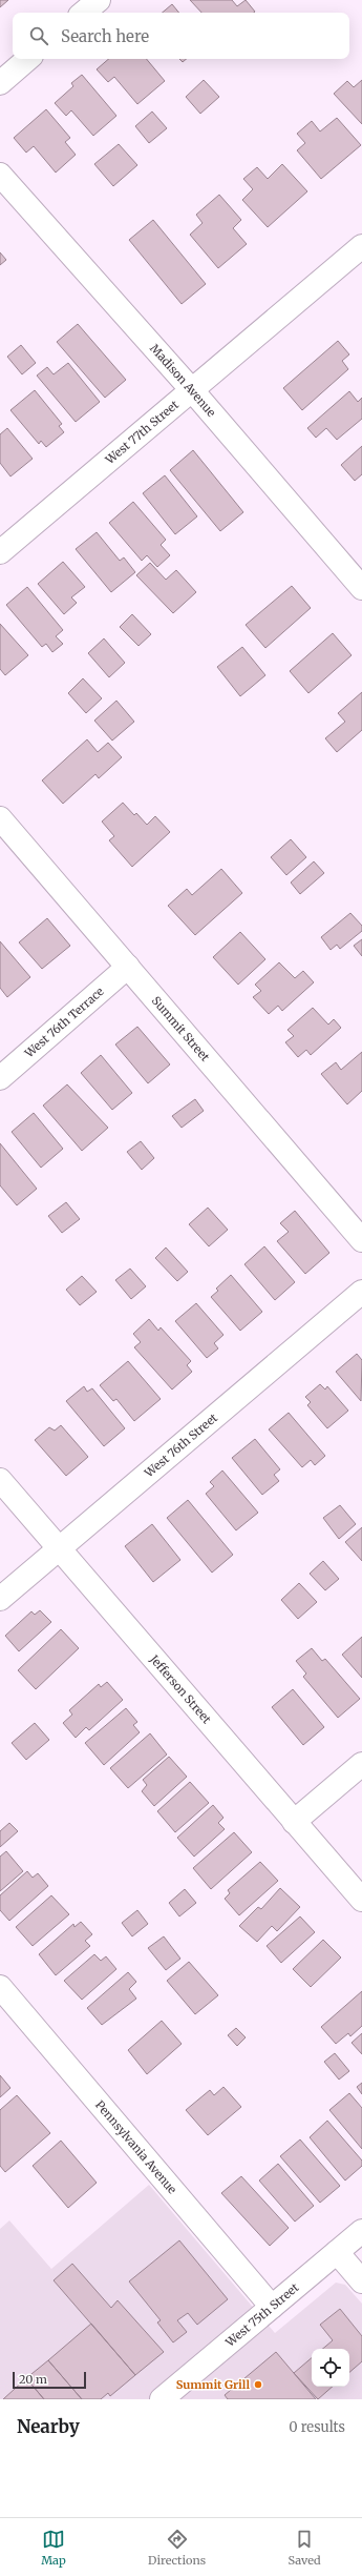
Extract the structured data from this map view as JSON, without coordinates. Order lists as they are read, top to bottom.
{
  "streets": {
    "street": [
      "Madison Avenue",
      "West 77th Street",
      "West 76th Terrace",
      "Summit Street",
      "West 76th Street",
      "Jefferson Street",
      "Pennsylvania Avenue",
      "West 75th Street"
    ]
  },
  "crossings": [
    ["Madison Avenue", "West 77th Street"],
    ["West 76th Terrace", "Summit Street"],
    ["West 76th Street", "Jefferson Street"],
    ["Pennsylvania Avenue", "West 75th Street"]
  ],
  "places": ["Summit Grill"],
  "scale_bar": "20 m",
  "page": {
    "search": "Search here",
    "scale": "20 m",
    "heading": ["Nearby", "0 results"],
    "nav": ["Map", "Directions", "Saved"]
  }
}
